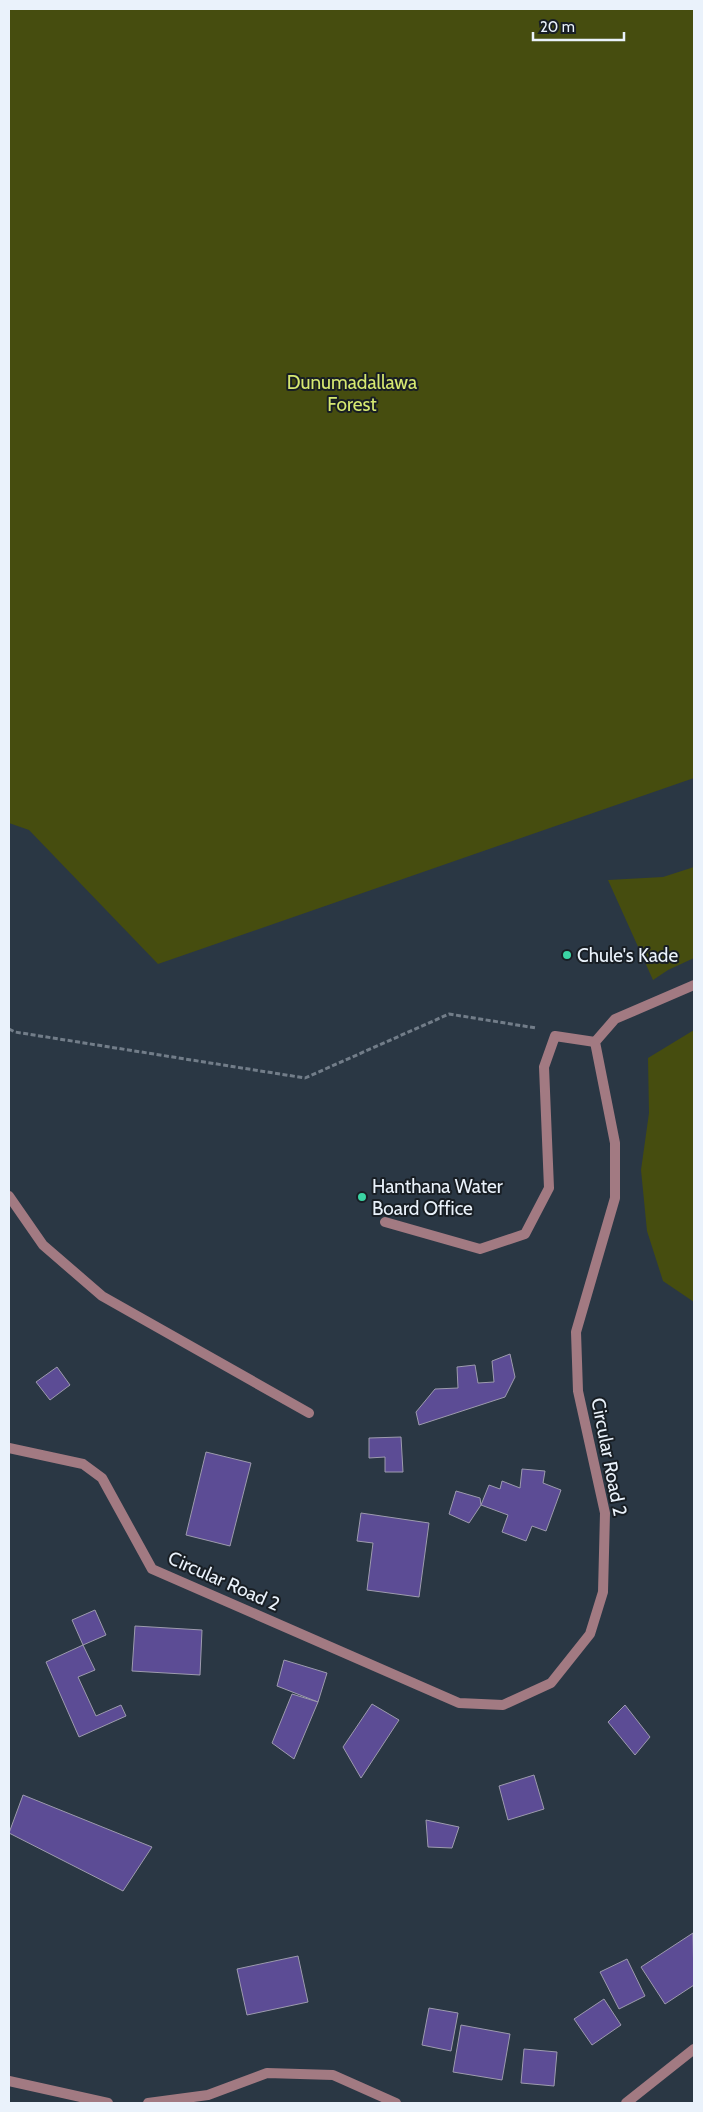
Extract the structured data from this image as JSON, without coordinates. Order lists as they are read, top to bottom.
{
  "streets": {
    "street": ["Circular Road 2"]
  },
  "parks": ["Dunumadallawa Forest"],
  "places": ["Chule's Kade", "Hanthana Water Board Office"],
  "scale_bar": "20 m"
}
